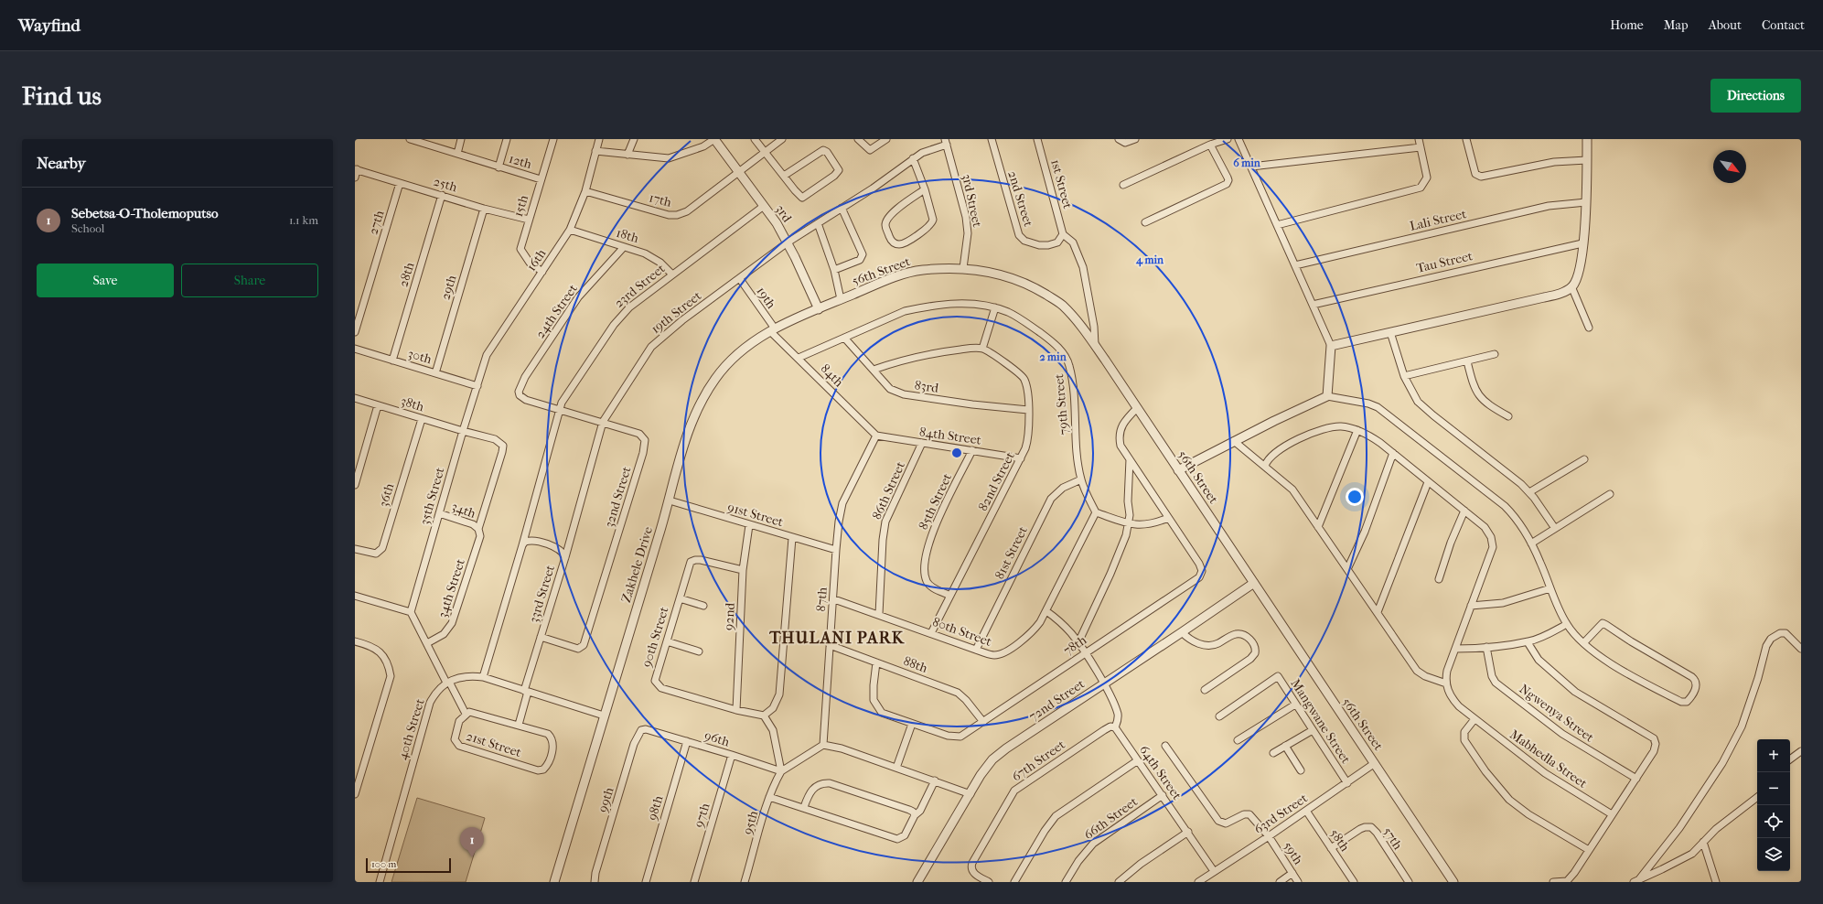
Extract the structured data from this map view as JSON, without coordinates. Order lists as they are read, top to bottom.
{
  "streets": {
    "street": [
      "12th",
      "25th",
      "1st Street",
      "2nd Street",
      "17th",
      "3rd Street",
      "15th",
      "3rd",
      "Lali Street",
      "27th",
      "18th",
      "16th",
      "Tau Street",
      "56th Street",
      "28th",
      "23rd Street",
      "29th",
      "19th",
      "24th Street",
      "19th Street",
      "30th",
      "84th",
      "83rd",
      "38th",
      "79th Street",
      "84th Street",
      "82nd Street",
      "86th Street",
      "36th",
      "35th Street",
      "32nd Street",
      "85th Street",
      "34th",
      "91st Street",
      "81st Street",
      "Zakhele Drive",
      "34th Street",
      "33rd Street",
      "87th",
      "92nd",
      "80th Street",
      "90th Street",
      "78th",
      "88th",
      "72nd Street",
      "Ngwenya Street",
      "Mangwane Street",
      "40th Street",
      "96th",
      "21st Street",
      "Mabhedla Street",
      "67th Street",
      "64th Street",
      "99th",
      "98th",
      "63rd Street",
      "97th",
      "66th Street",
      "95th",
      "57th",
      "58th",
      "59th"
    ]
  },
  "crossings": [
    ["12th", "15th"],
    ["25th", "15th"],
    ["25th", "27th"],
    ["25th", "28th"],
    ["25th", "29th"],
    ["1st Street", "2nd Street"],
    ["17th", "3rd"],
    ["17th", "16th"],
    ["3rd Street", "56th Street"],
    ["3rd Street", "19th Street"],
    ["15th", "16th"],
    ["3rd", "56th Street"],
    ["3rd", "23rd Street"],
    ["3rd", "19th Street"],
    ["3rd", "Zakhele Drive"],
    ["18th", "16th"],
    ["18th", "23rd Street"],
    ["18th", "24th Street"],
    ["16th", "30th"],
    ["16th", "35th Street"],
    ["56th Street", "Zakhele Drive"],
    ["56th Street", "78th"],
    ["56th Street", "72nd Street"],
    ["56th Street", "63rd Street"],
    ["28th", "30th"],
    ["23rd Street", "32nd Street"],
    ["23rd Street", "33rd Street"],
    ["29th", "30th"],
    ["19th", "19th Street"],
    ["19th", "84th"],
    ["19th", "Zakhele Drive"],
    ["24th Street", "32nd Street"],
    ["19th Street", "32nd Street"],
    ["19th Street", "33rd Street"],
    ["30th", "35th Street"],
    ["84th", "79th Street"],
    ["84th", "84th Street"],
    ["84th", "Zakhele Drive"],
    ["84th", "87th"],
    ["83rd", "79th Street"],
    ["83rd", "82nd Street"],
    ["38th", "36th"],
    ["38th", "35th Street"],
    ["38th", "34th"],
    ["38th", "34th Street"],
    ["79th Street", "81st Street"],
    ["79th Street", "80th Street"],
    ["84th Street", "82nd Street"],
    ["84th Street", "86th Street"],
    ["84th Street", "85th Street"],
    ["84th Street", "87th"],
    ["82nd Street", "85th Street"],
    ["82nd Street", "80th Street"],
    ["86th Street", "80th Street"],
    ["35th Street", "34th"],
    ["32nd Street", "33rd Street"],
    ["34th", "34th Street"],
    ["91st Street", "Zakhele Drive"],
    ["91st Street", "87th"],
    ["91st Street", "92nd"],
    ["81st Street", "80th Street"],
    ["33rd Street", "21st Street"],
    ["87th", "80th Street"],
    ["87th", "88th"],
    ["92nd", "90th Street"],
    ["78th", "88th"],
    ["Mangwane Street", "63rd Street"],
    ["96th", "99th"],
    ["96th", "98th"],
    ["96th", "97th"],
    ["96th", "95th"],
    ["67th Street", "64th Street"],
    ["64th Street", "63rd Street"],
    ["64th Street", "66th Street"],
    ["63rd Street", "58th"],
    ["63rd Street", "59th"],
    ["57th", "58th"]
  ],
  "districts": ["THULANI PARK"],
  "scale_bar": "100 m",
  "north": "bottom right",
  "page": {
    "header": "Wayfind",
    "nav": [
      "Home",
      "Map",
      "About",
      "Contact"
    ],
    "buttons": [
      "Directions",
      ["Save", "Share"]
    ],
    "title": "Find us",
    "heading": "Nearby",
    "list": [
      {
        "mark": "1",
        "name": "Sebetsa-O-Tholemoputso",
        "note": "School",
        "value": "1.1 km"
      }
    ],
    "map_buttons": ["+", "−"],
    "pins": "1",
    "scale": "100 m"
  },
  "rings": ["6 min", "4 min", "2 min"]
}
